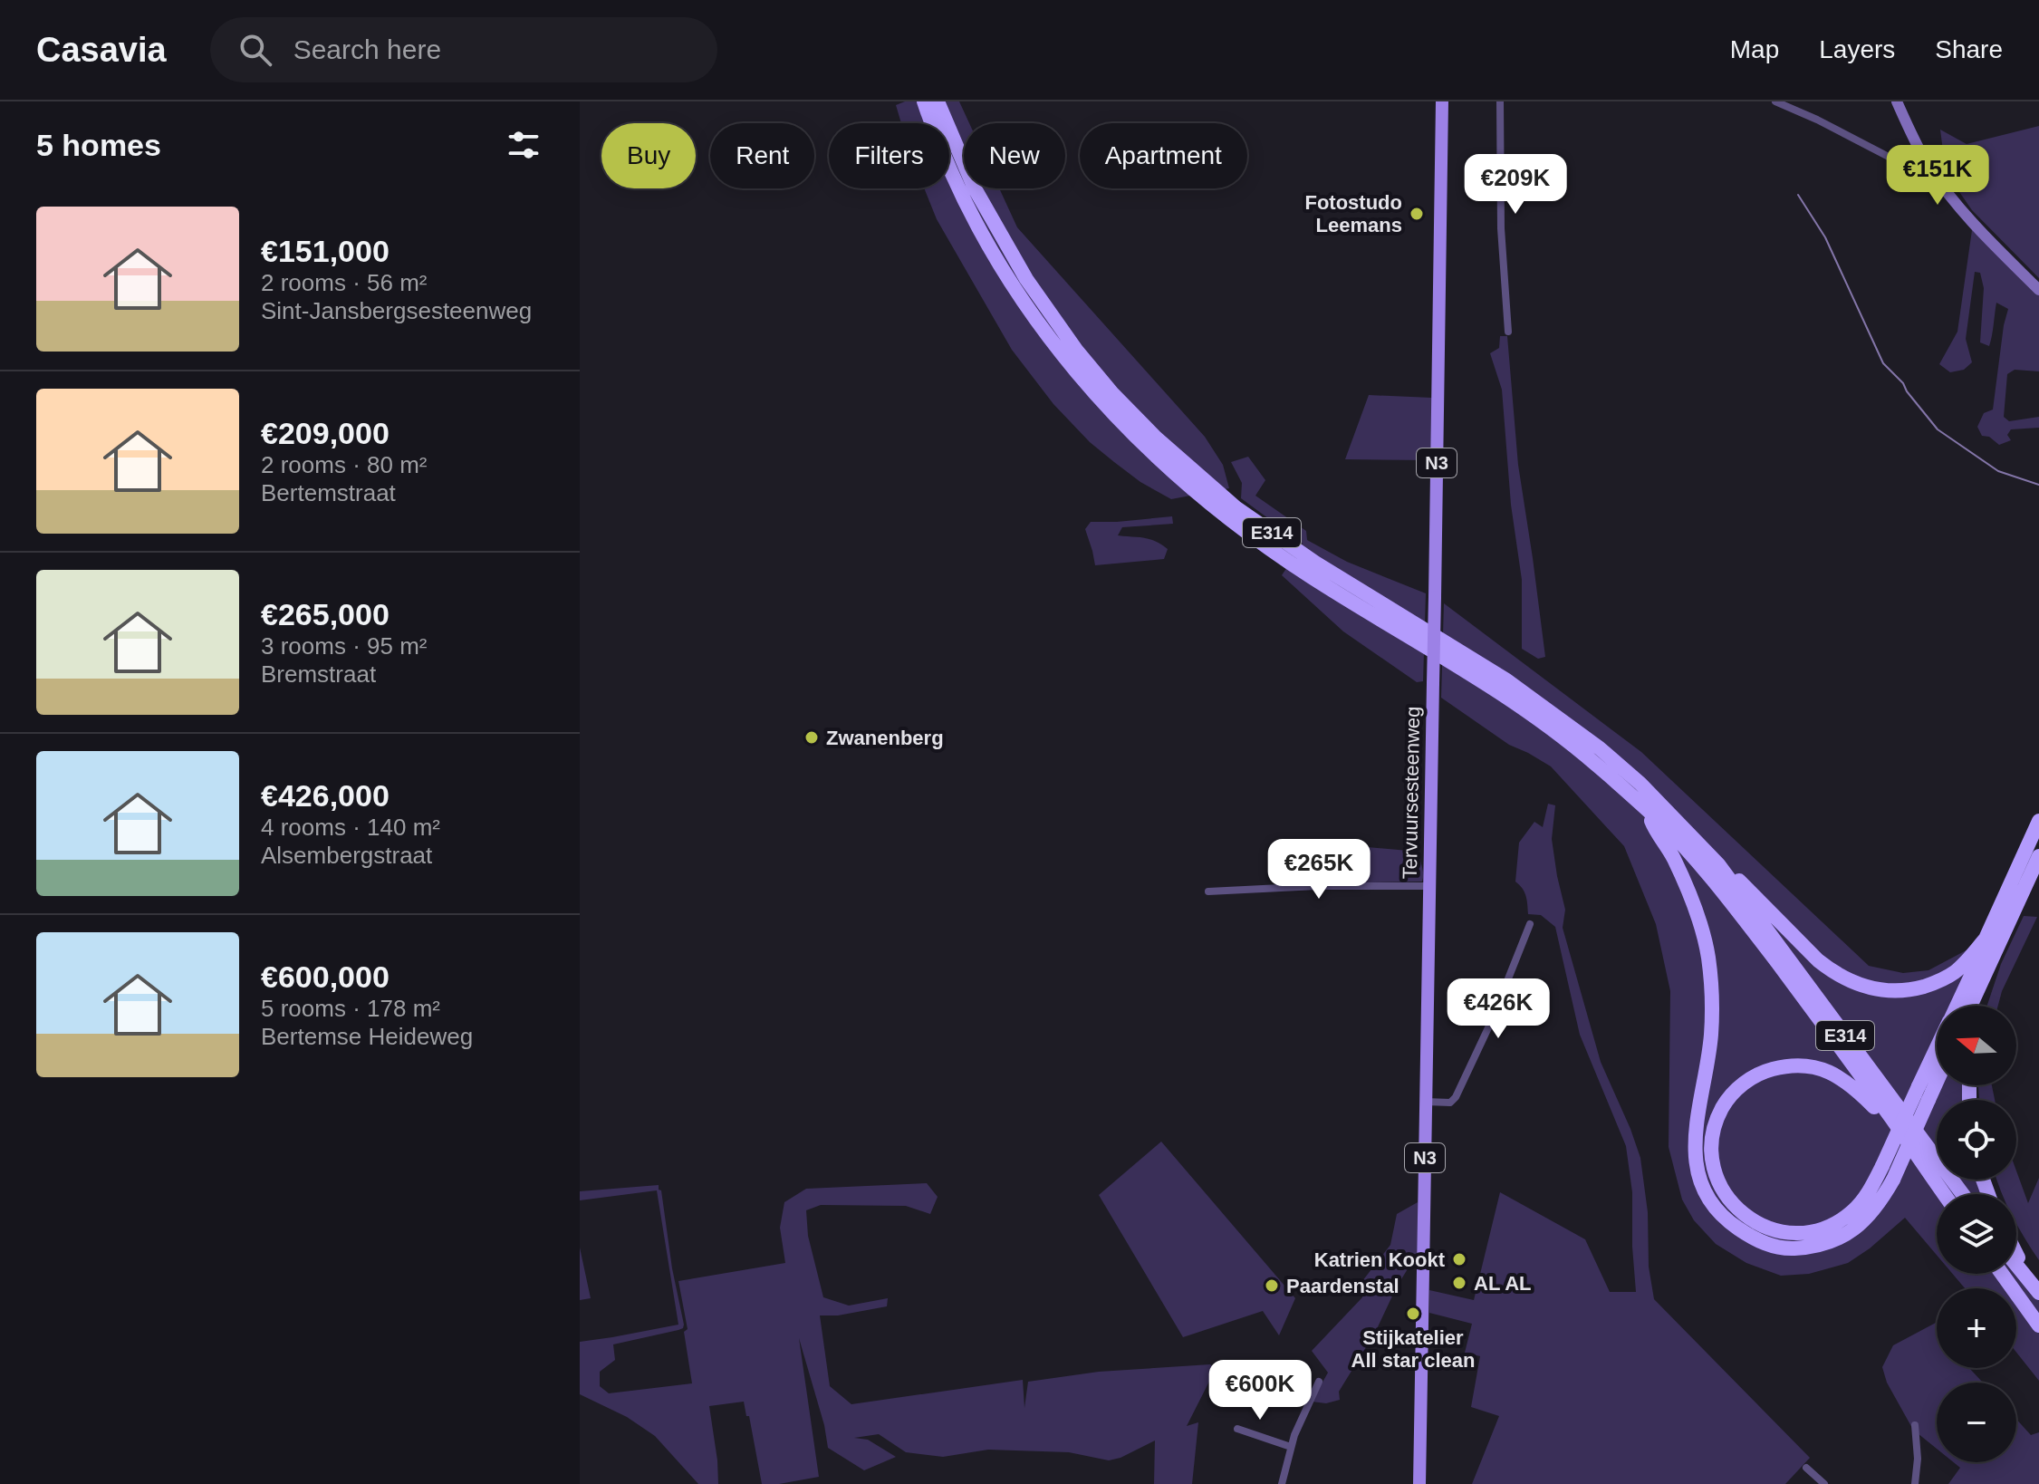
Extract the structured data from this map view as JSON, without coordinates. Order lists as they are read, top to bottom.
{
  "streets": {
    "highway": ["E314"],
    "main road": ["N3", "Tervuursesteenweg"]
  },
  "places": [
    "Fotostudo Leemans",
    "Zwanenberg",
    "Katrien Kookt",
    "AL AL",
    "Paardenstal",
    "Stijkatelier All star clean"
  ],
  "north": "left",
  "page": {
    "header": "Casavia",
    "search": "Search here",
    "nav": ["Map", "Layers", "Share"],
    "heading": "5 homes",
    "chip": [
      "Buy",
      "Rent",
      "Filters",
      "New",
      "Apartment"
    ],
    "price": [
      "€151K",
      "€209K",
      "€265K",
      "€426K",
      "€600K"
    ],
    "list": [
      {
        "name": "€151,000",
        "note": "2 rooms · 56 m² · Sint-Jansbergsesteenweg"
      },
      {
        "name": "€209,000",
        "note": "2 rooms · 80 m² · Bertemstraat"
      },
      {
        "name": "€265,000",
        "note": "3 rooms · 95 m² · Bremstraat"
      },
      {
        "name": "€426,000",
        "note": "4 rooms · 140 m² · Alsembergstraat"
      },
      {
        "name": "€600,000",
        "note": "5 rooms · 178 m² · Bertemse Heideweg"
      }
    ],
    "map_buttons": ["+", "−"]
  }
}
